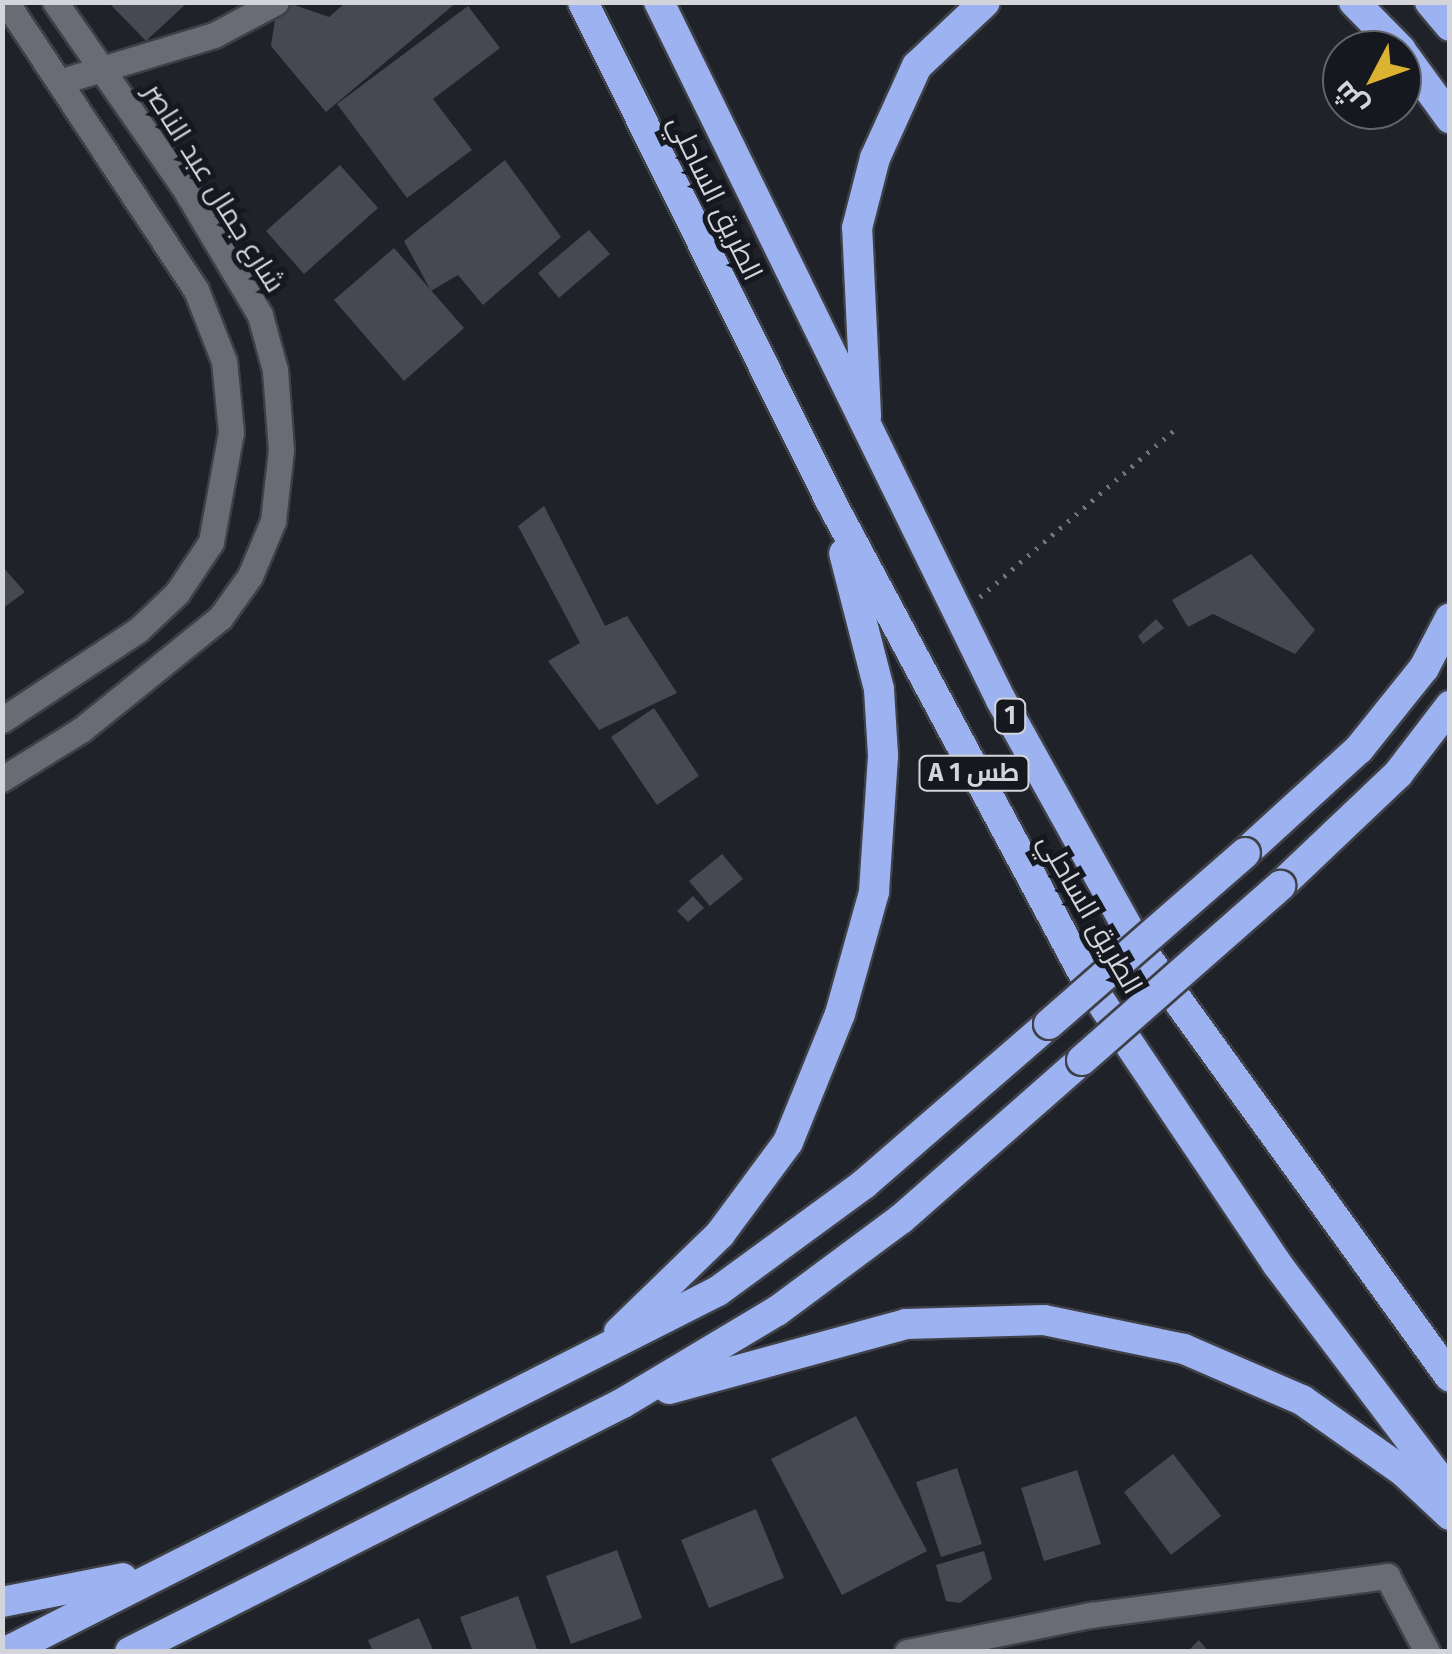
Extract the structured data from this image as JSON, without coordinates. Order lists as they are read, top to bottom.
{
  "streets": {
    "highway": ["الطريق الساحلي", "1", "A 1 طس"],
    "main road": ["شارع جمال عبد الناصر"]
  },
  "north": "bottom left"
}
